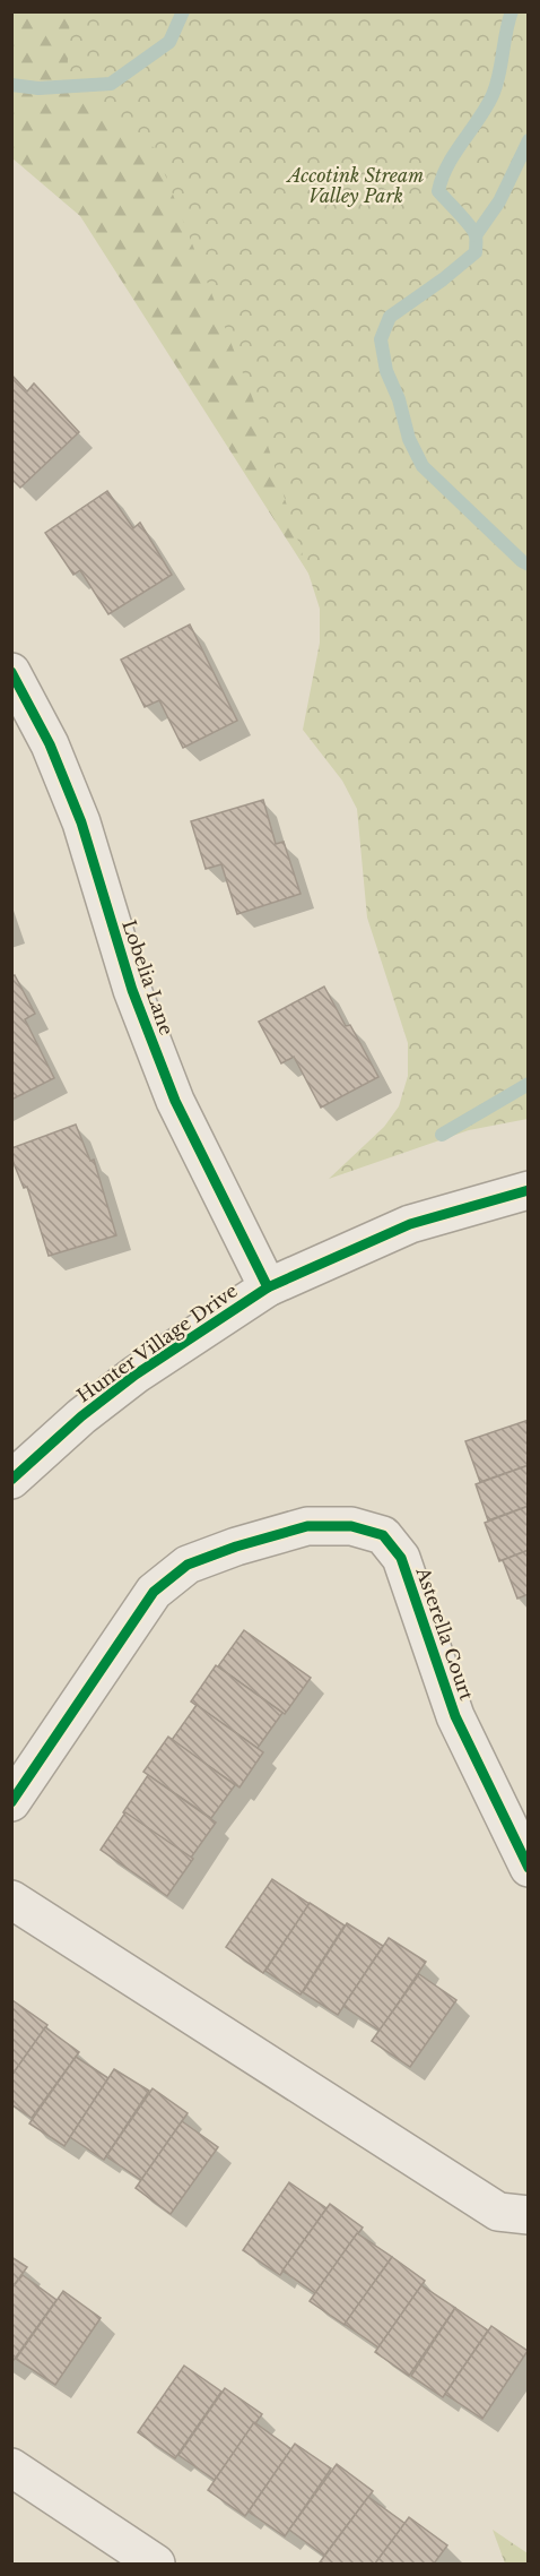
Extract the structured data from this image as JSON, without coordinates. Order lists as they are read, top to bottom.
{
  "streets": {
    "street": ["Lobelia Lane", "Hunter Village Drive", "Asterella Court"]
  },
  "crossings": [
    ["Lobelia Lane", "Hunter Village Drive"]
  ],
  "parks": ["Accotink Stream Valley Park"]
}
